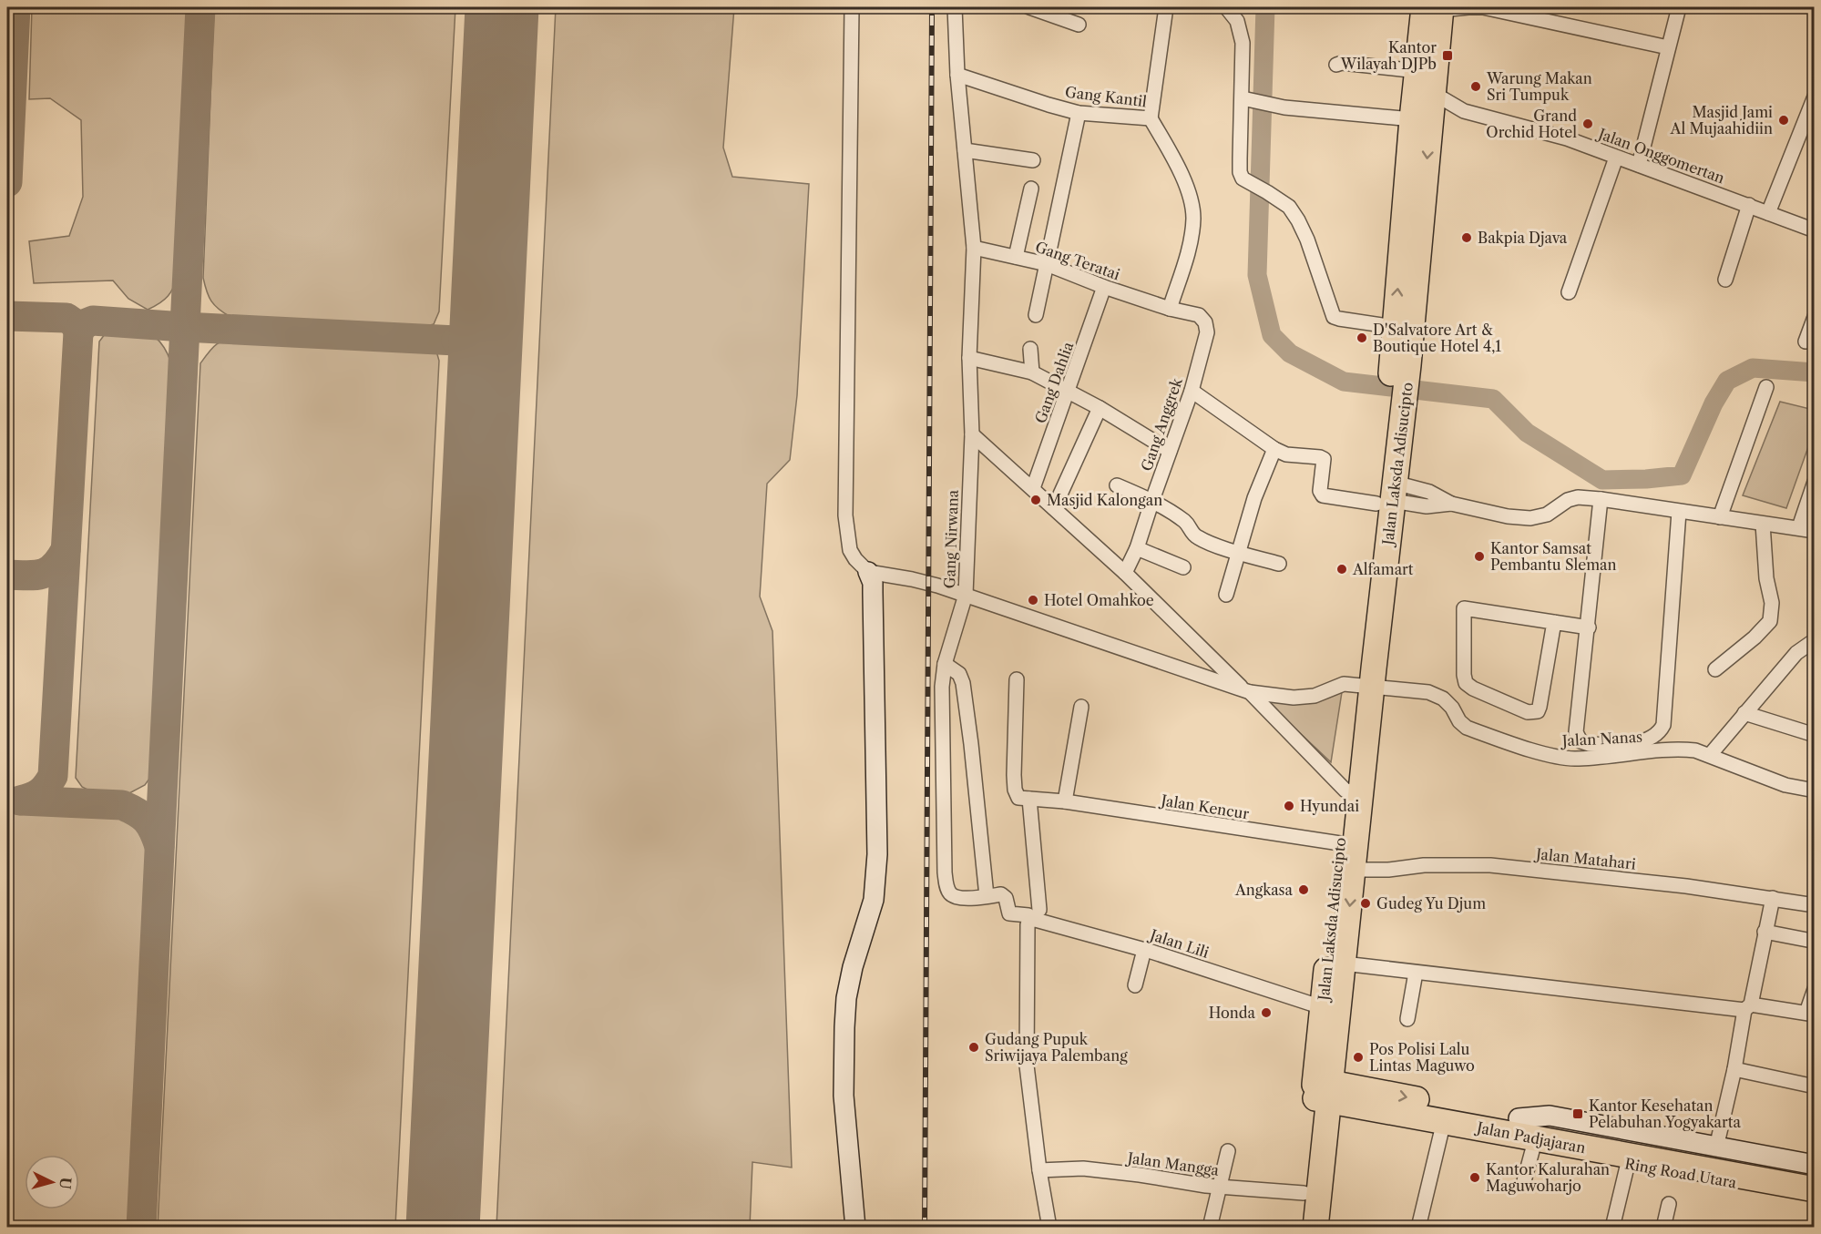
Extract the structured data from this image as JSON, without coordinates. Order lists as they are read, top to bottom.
{
  "streets": {
    "highway": ["Jalan Laksda Adisucipto", "Jalan Padjajaran"],
    "street": [
      "Gang Kantil",
      "Jalan Onggomertan",
      "Gang Teratai",
      "Gang Dahlia",
      "Gang Anggrek",
      "Gang Nirwana",
      "Jalan Nanas",
      "Jalan Kencur",
      "Jalan Matahari",
      "Jalan Lili",
      "Jalan Mangga",
      "Ring Road Utara"
    ]
  },
  "crossings": [
    ["Gang Kantil", "Gang Teratai"],
    ["Gang Kantil", "Gang Anggrek"],
    ["Gang Kantil", "Gang Nirwana"],
    ["Gang Teratai", "Gang Dahlia"],
    ["Gang Teratai", "Gang Anggrek"],
    ["Gang Teratai", "Gang Nirwana"],
    ["Jalan Laksda Adisucipto", "Jalan Nanas"],
    ["Jalan Laksda Adisucipto", "Jalan Kencur"],
    ["Jalan Laksda Adisucipto", "Jalan Matahari"],
    ["Jalan Laksda Adisucipto", "Jalan Lili"],
    ["Jalan Laksda Adisucipto", "Jalan Padjajaran"],
    ["Gang Nirwana", "Jalan Nanas"],
    ["Gang Nirwana", "Jalan Lili"],
    ["Jalan Padjajaran", "Ring Road Utara"]
  ],
  "places": {
    "transit": ["Kantor Wilayah DJPb", "Kantor Kesehatan Pelabuhan Yogyakarta"],
    "other": [
      "Warung Makan Sri Tumpuk",
      "Masjid Jami Al Mujaahidiin",
      "Grand Orchid Hotel",
      "Bakpia Djava",
      "D'Salvatore Art & Boutique Hotel 4,1",
      "Masjid Kalongan",
      "Kantor Samsat Pembantu Sleman",
      "Alfamart",
      "Hotel Omahkoe",
      "Hyundai",
      "Angkasa",
      "Gudeg Yu Djum",
      "Honda",
      "Gudang Pupuk Sriwijaya Palembang",
      "Pos Polisi Lalu Lintas Maguwo",
      "Kantor Kalurahan Maguwoharjo"
    ]
  },
  "north": "right"
}
